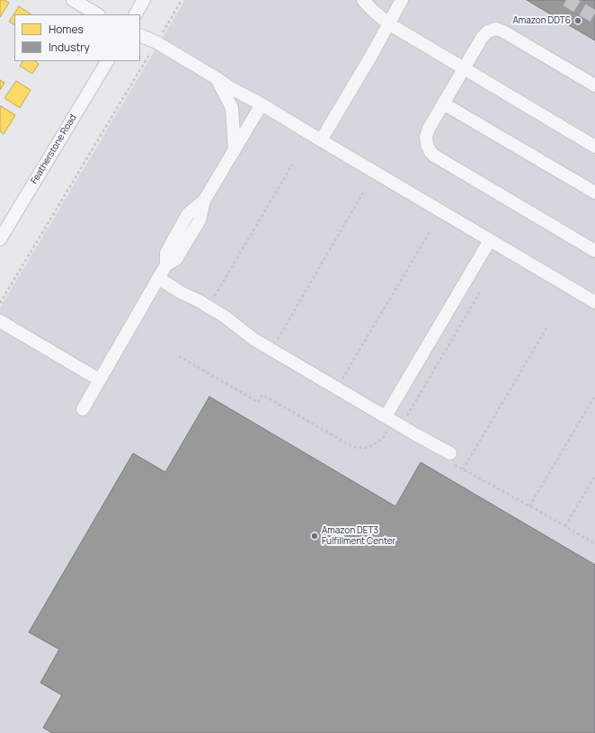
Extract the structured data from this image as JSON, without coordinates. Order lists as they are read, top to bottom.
{
  "streets": {
    "street": ["Featherstone Road"]
  },
  "places": ["Amazon DDT6", "Amazon DET3 Fulfillment Center"],
  "legend": ["Homes", "Industry"]
}
